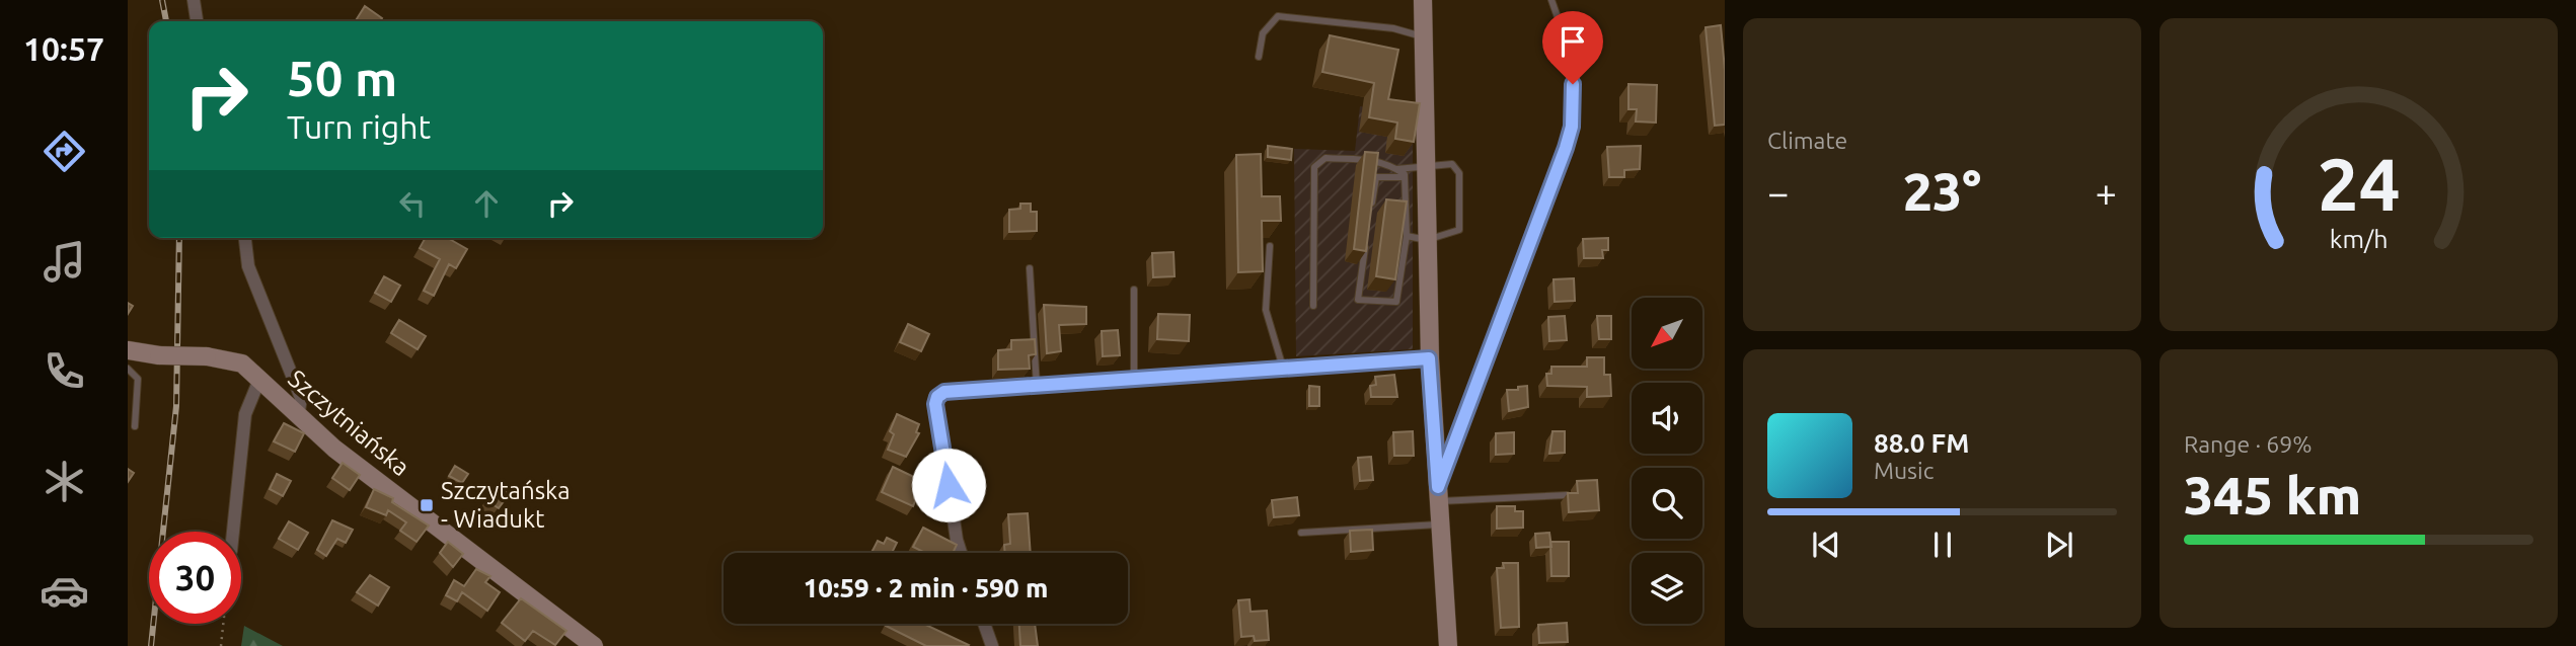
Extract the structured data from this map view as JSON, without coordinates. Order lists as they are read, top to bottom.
{
  "streets": {
    "street": ["Szczytniańska"]
  },
  "places": {
    "transit": ["Szczytańska - Wiadukt"]
  },
  "north": "bottom left",
  "page": {
    "tabs": "10:57",
    "tile": [
      "Climate",
      ["Range · 69%", "345 km"]
    ],
    "turn": ["50 m", "Turn right"],
    "heat": ["−", "23°", "+"],
    "song": ["88.0 FM", "Music"],
    "limit": "30",
    "trip": "10:59 · 2 min · 590 m",
    "gauge": ["24", "km/h"]
  }
}
